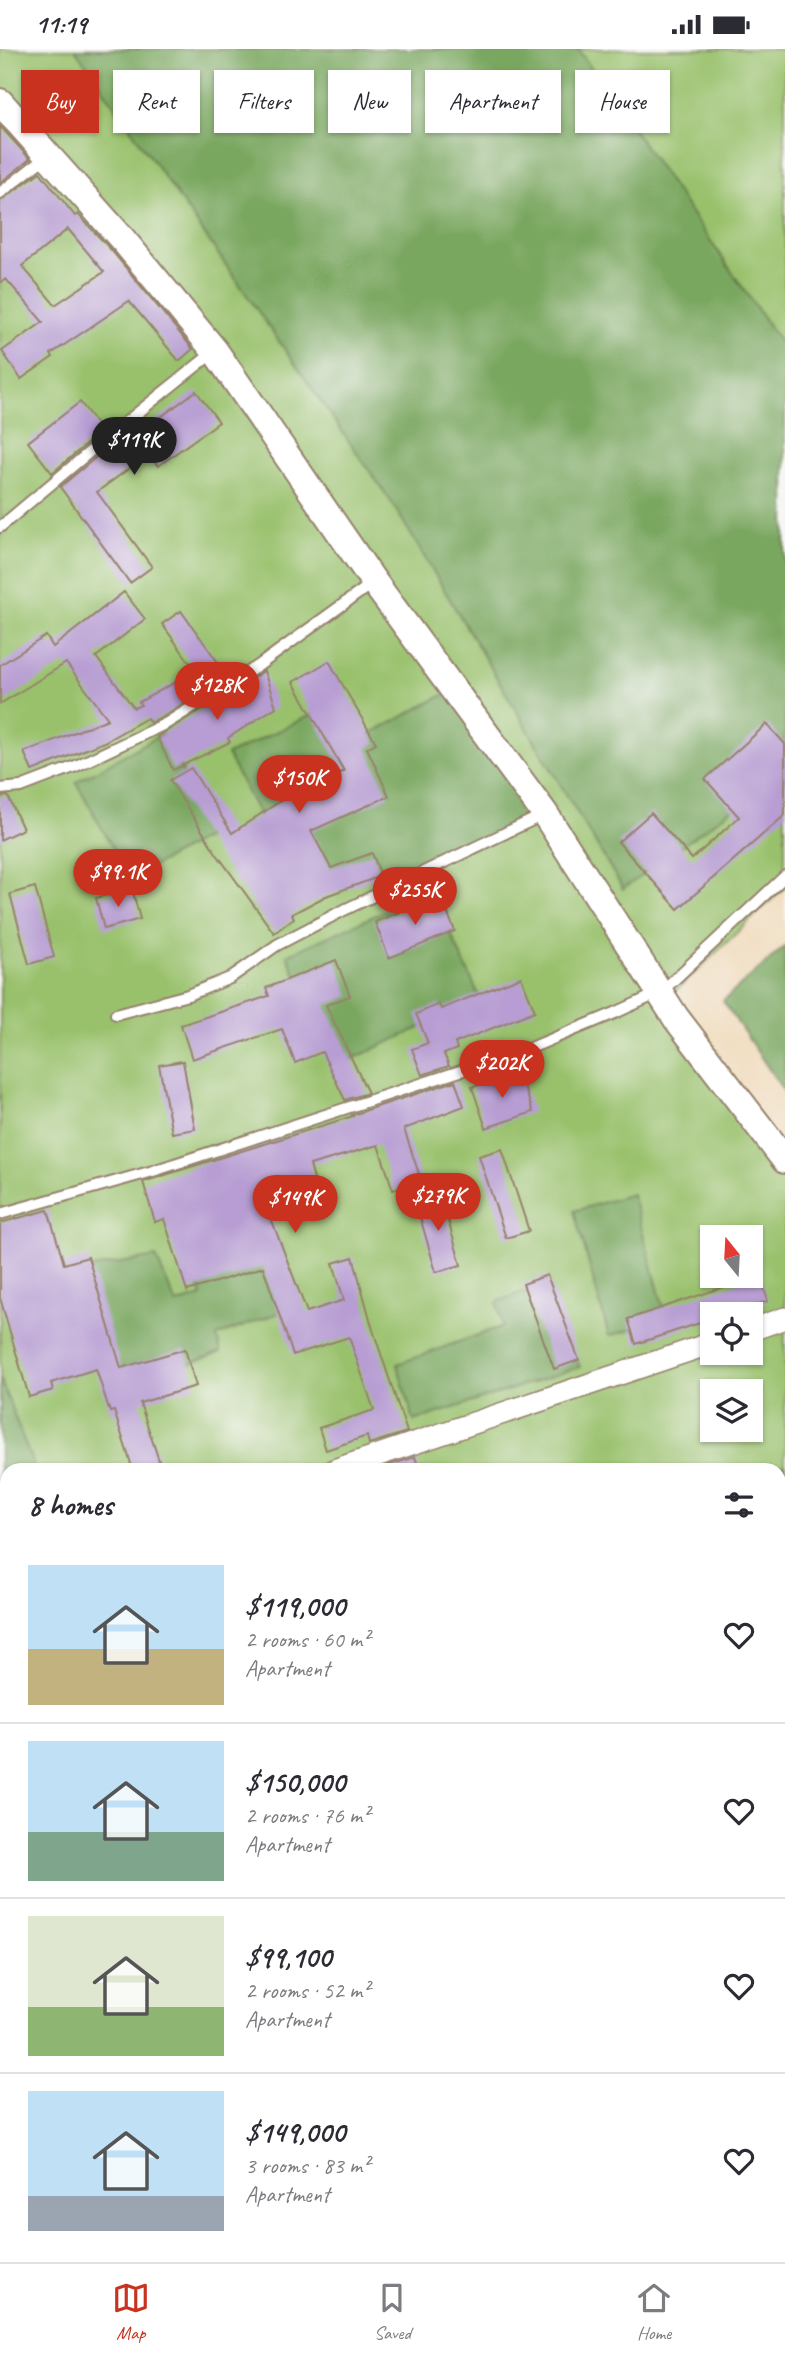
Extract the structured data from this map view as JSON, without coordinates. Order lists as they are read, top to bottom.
{
  "north": "top",
  "page": {
    "status": "11:19",
    "chip": [
      "Buy",
      "Rent",
      "Filters",
      "New",
      "Apartment",
      "House"
    ],
    "price": [
      "$119K",
      "$128K",
      "$150K",
      "$99.1K",
      "$255K",
      "$202K",
      "$279K",
      "$149K"
    ],
    "heading": "8 homes",
    "list": [
      {
        "name": "$119,000",
        "note": "2 rooms · 60 m² · Apartment"
      },
      {
        "name": "$150,000",
        "note": "2 rooms · 76 m² · Apartment"
      },
      {
        "name": "$99,100",
        "note": "2 rooms · 52 m² · Apartment"
      },
      {
        "name": "$149,000",
        "note": "3 rooms · 83 m² · Apartment"
      }
    ],
    "tabs": ["Map", "Saved", "Home"]
  }
}
